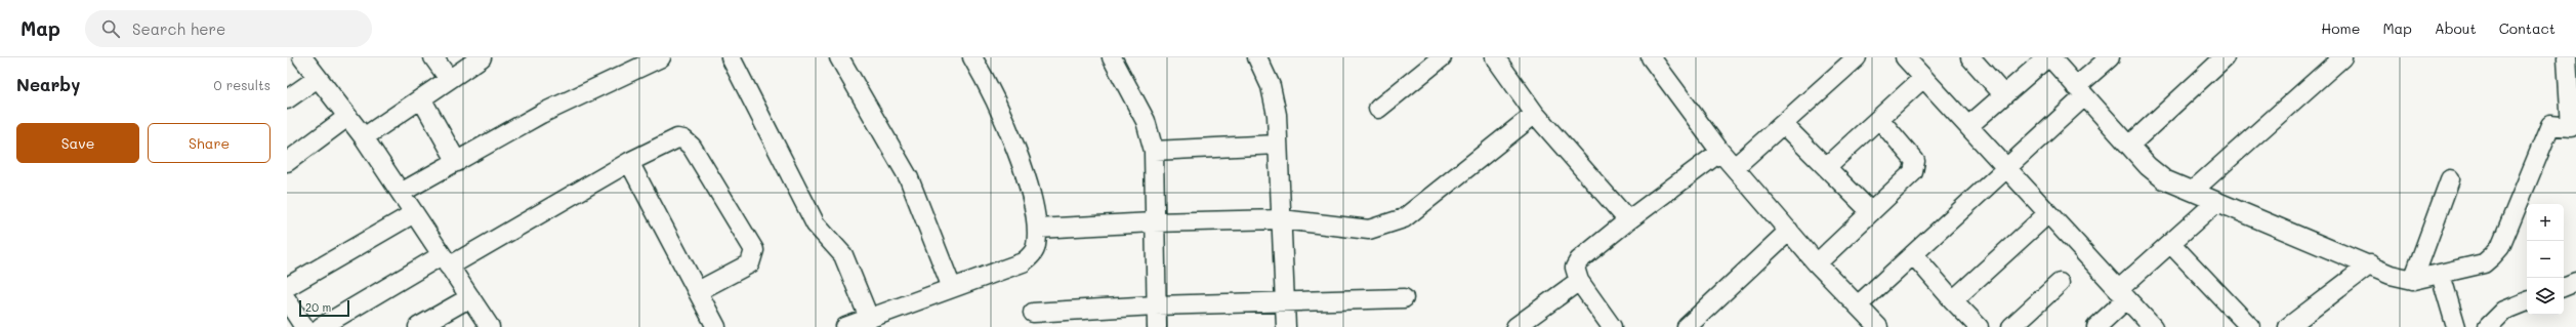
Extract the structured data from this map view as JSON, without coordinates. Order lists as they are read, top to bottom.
{
  "scale_bar": "20 m",
  "page": {
    "header": "Map",
    "search": "Search here",
    "nav": [
      "Home",
      "Map",
      "About",
      "Contact"
    ],
    "heading": ["Nearby", "0 results"],
    "buttons": ["Save", "Share"],
    "map_buttons": ["+", "−"],
    "scale": "20 m"
  }
}
